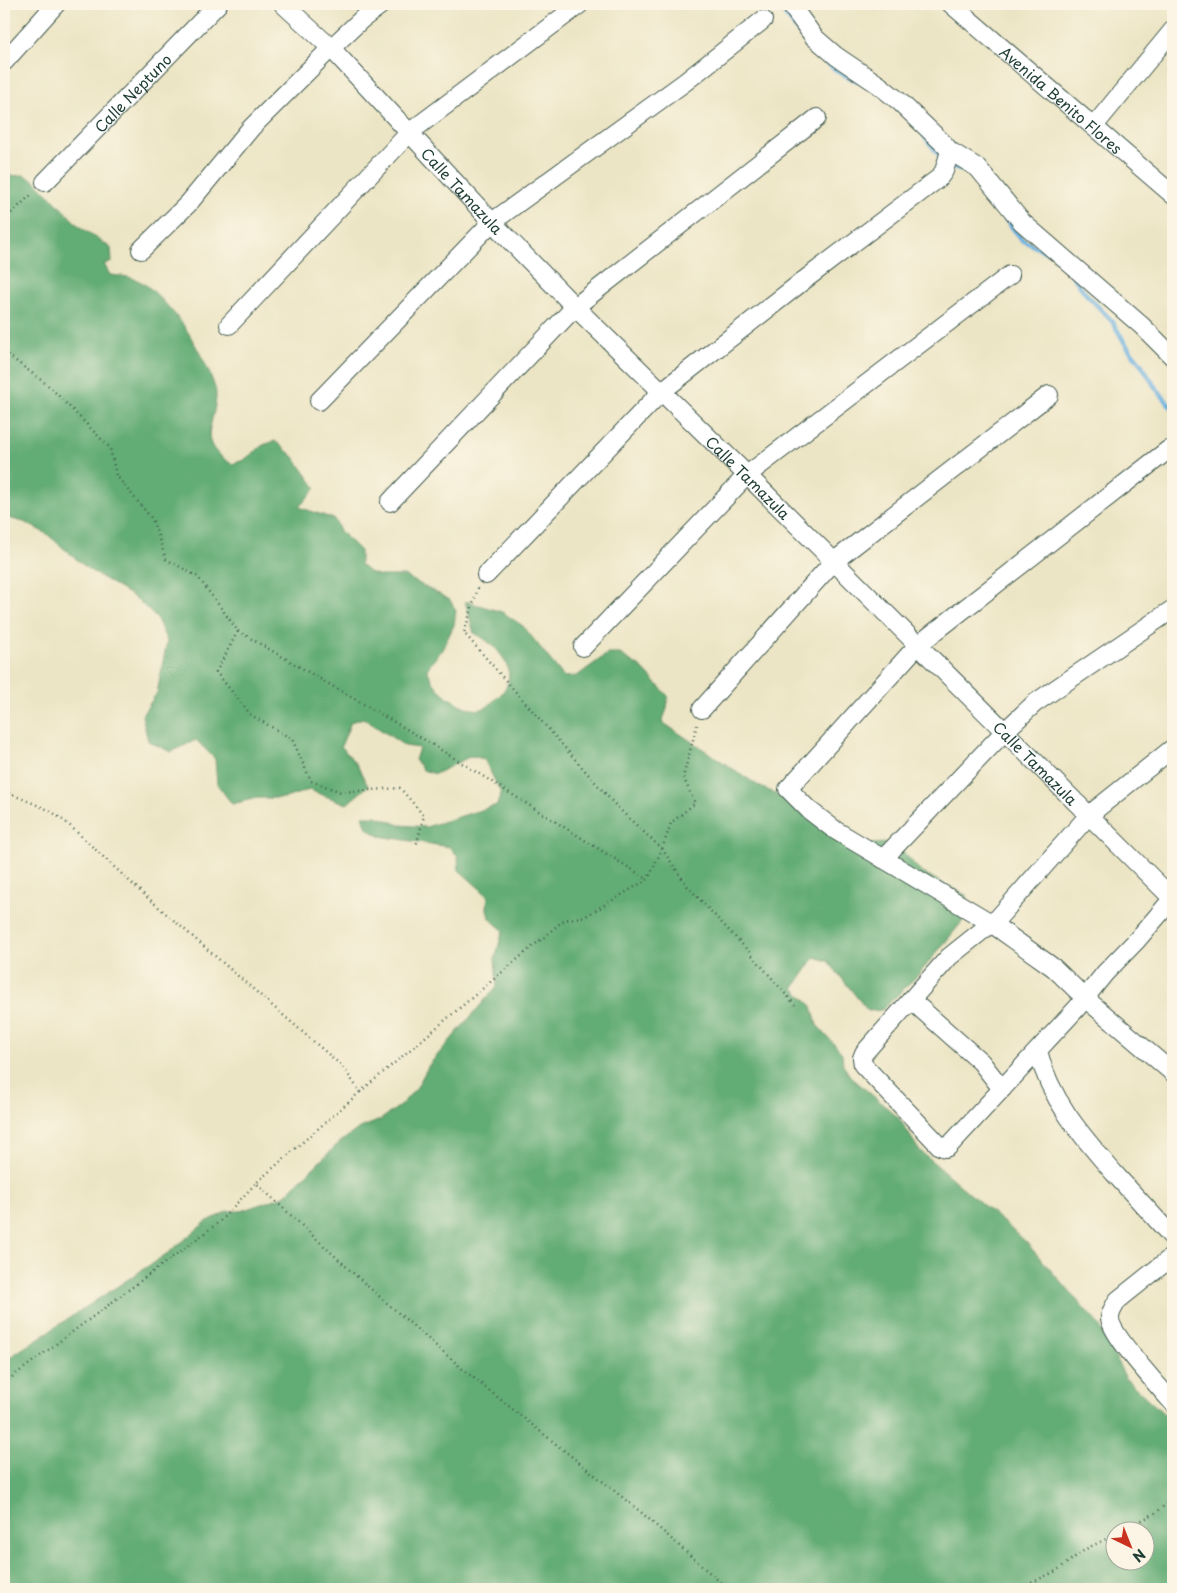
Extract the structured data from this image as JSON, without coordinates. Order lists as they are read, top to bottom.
{
  "streets": {
    "street": ["Calle Neptuno", "Avenida Benito Flores", "Calle Tamazula"]
  },
  "north": "bottom right"
}
